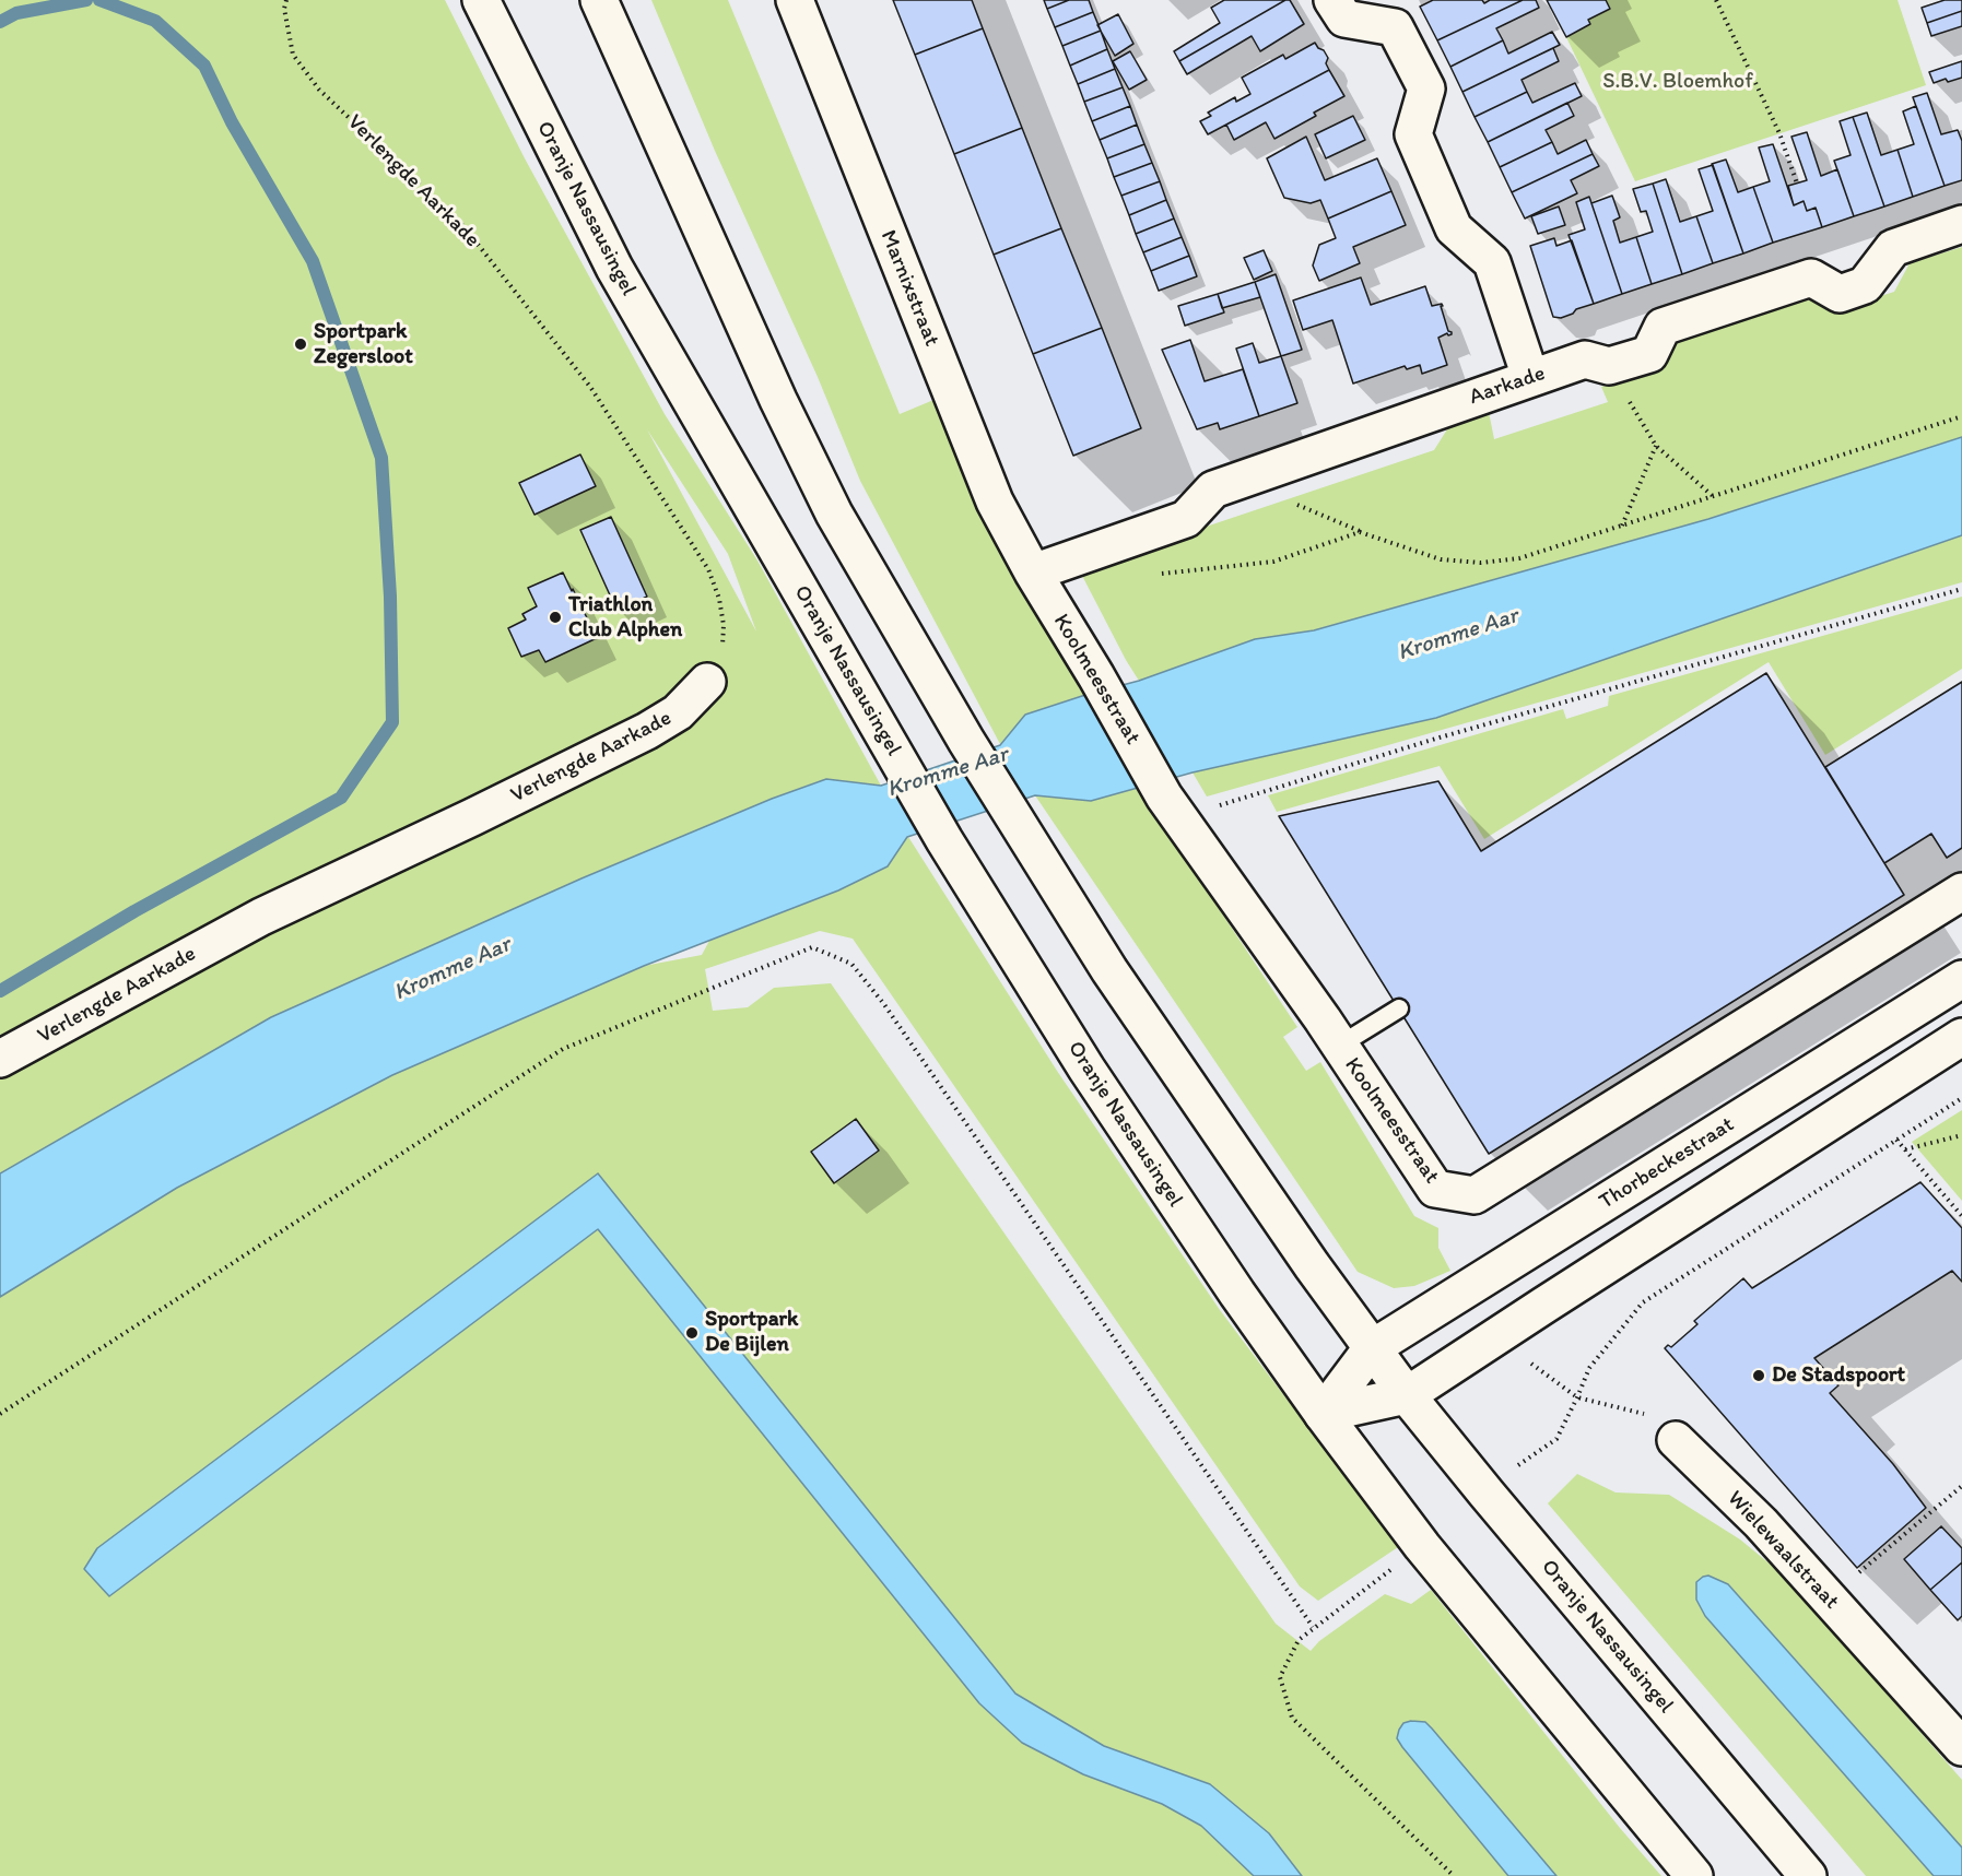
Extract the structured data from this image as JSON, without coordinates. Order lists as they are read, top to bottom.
{
  "streets": {
    "street": [
      "Verlengde Aarkade",
      "Oranje Nassausingel",
      "Marnixstraat",
      "Aarkade",
      "Koolmeesstraat",
      "Thorbeckestraat",
      "Wielewaalstraat"
    ]
  },
  "crossings": [
    ["Oranje Nassausingel", "Thorbeckestraat"],
    ["Marnixstraat", "Aarkade"],
    ["Marnixstraat", "Koolmeesstraat"],
    ["Aarkade", "Koolmeesstraat"]
  ],
  "water": ["Kromme Aar"],
  "parks": ["S.B.V. Bloemhof"],
  "places": [
    "Sportpark Zegersloot",
    "Triathlon Club Alphen",
    "Sportpark De Bijlen",
    "De Stadspoort"
  ]
}
